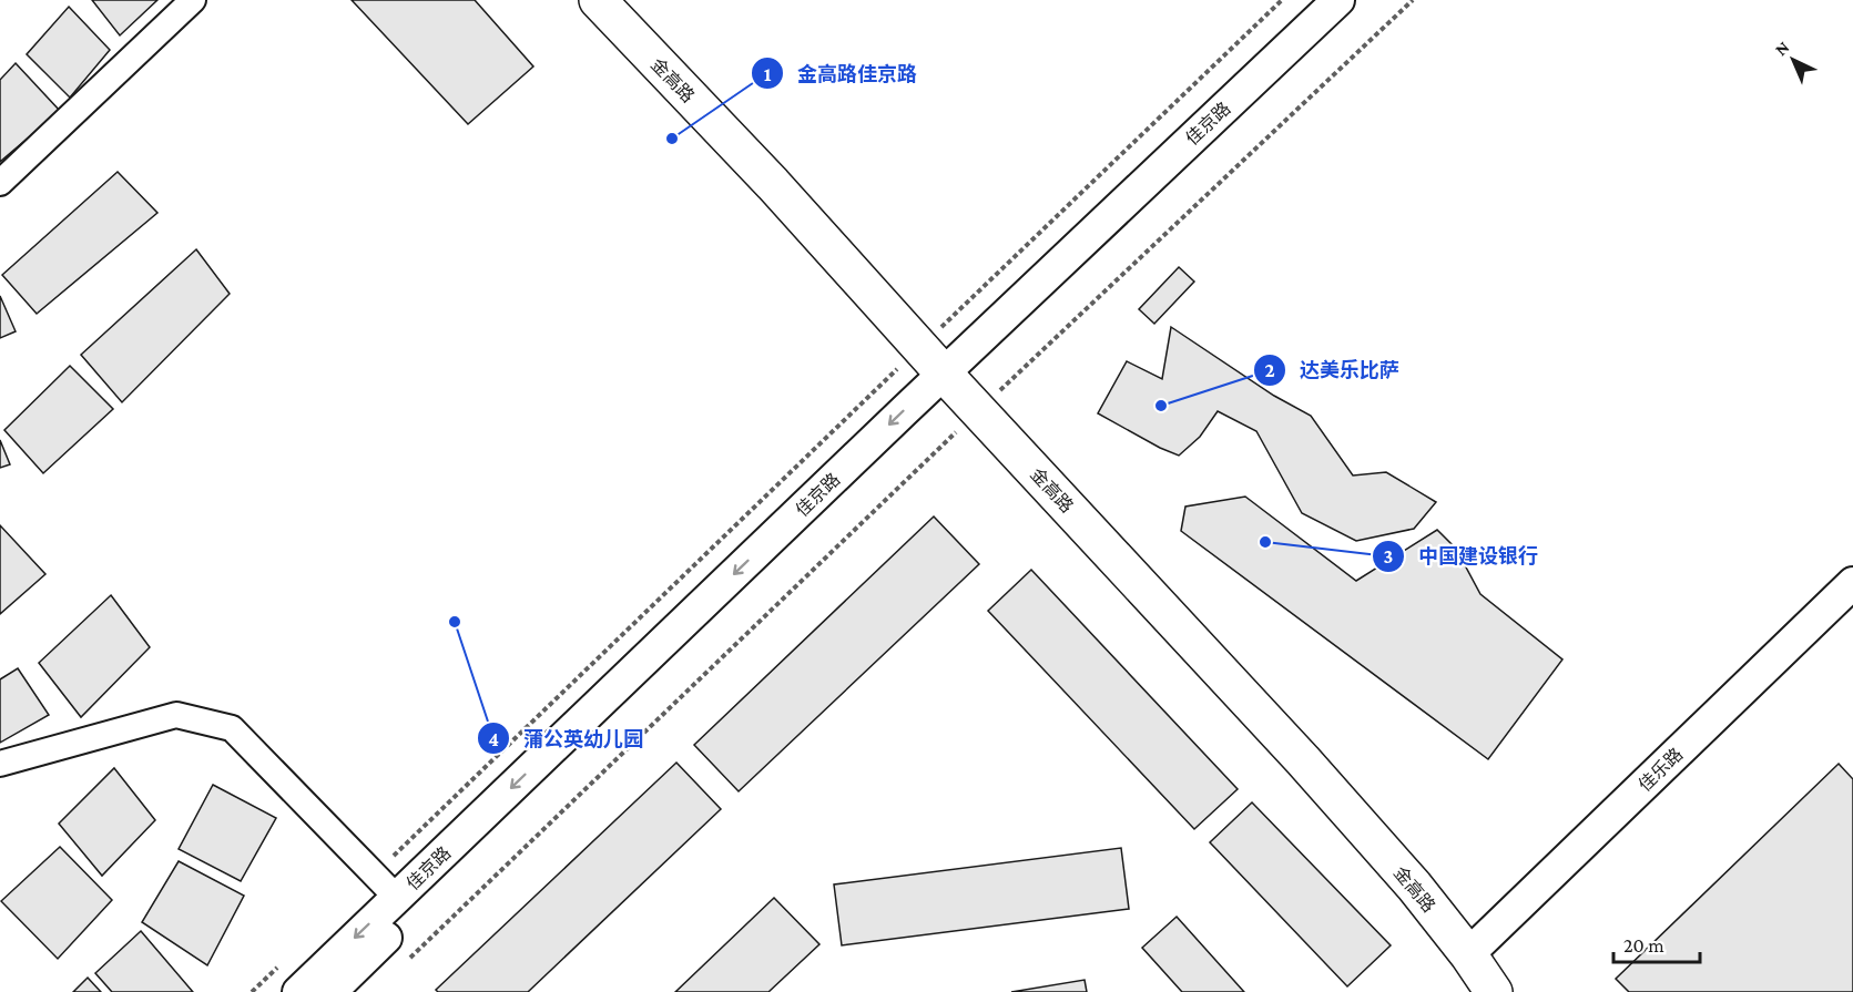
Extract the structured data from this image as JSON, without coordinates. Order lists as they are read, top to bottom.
{
  "streets": {
    "main road": ["金高路"],
    "street": ["佳京路", "佳乐路"]
  },
  "crossings": [
    ["金高路", "佳京路"],
    ["金高路", "佳乐路"]
  ],
  "places": [
    "金高路佳京路",
    "达美乐比萨",
    "中国建设银行",
    "蒲公英幼儿园"
  ],
  "scale_bar": "20 m",
  "north": "top left"
}
